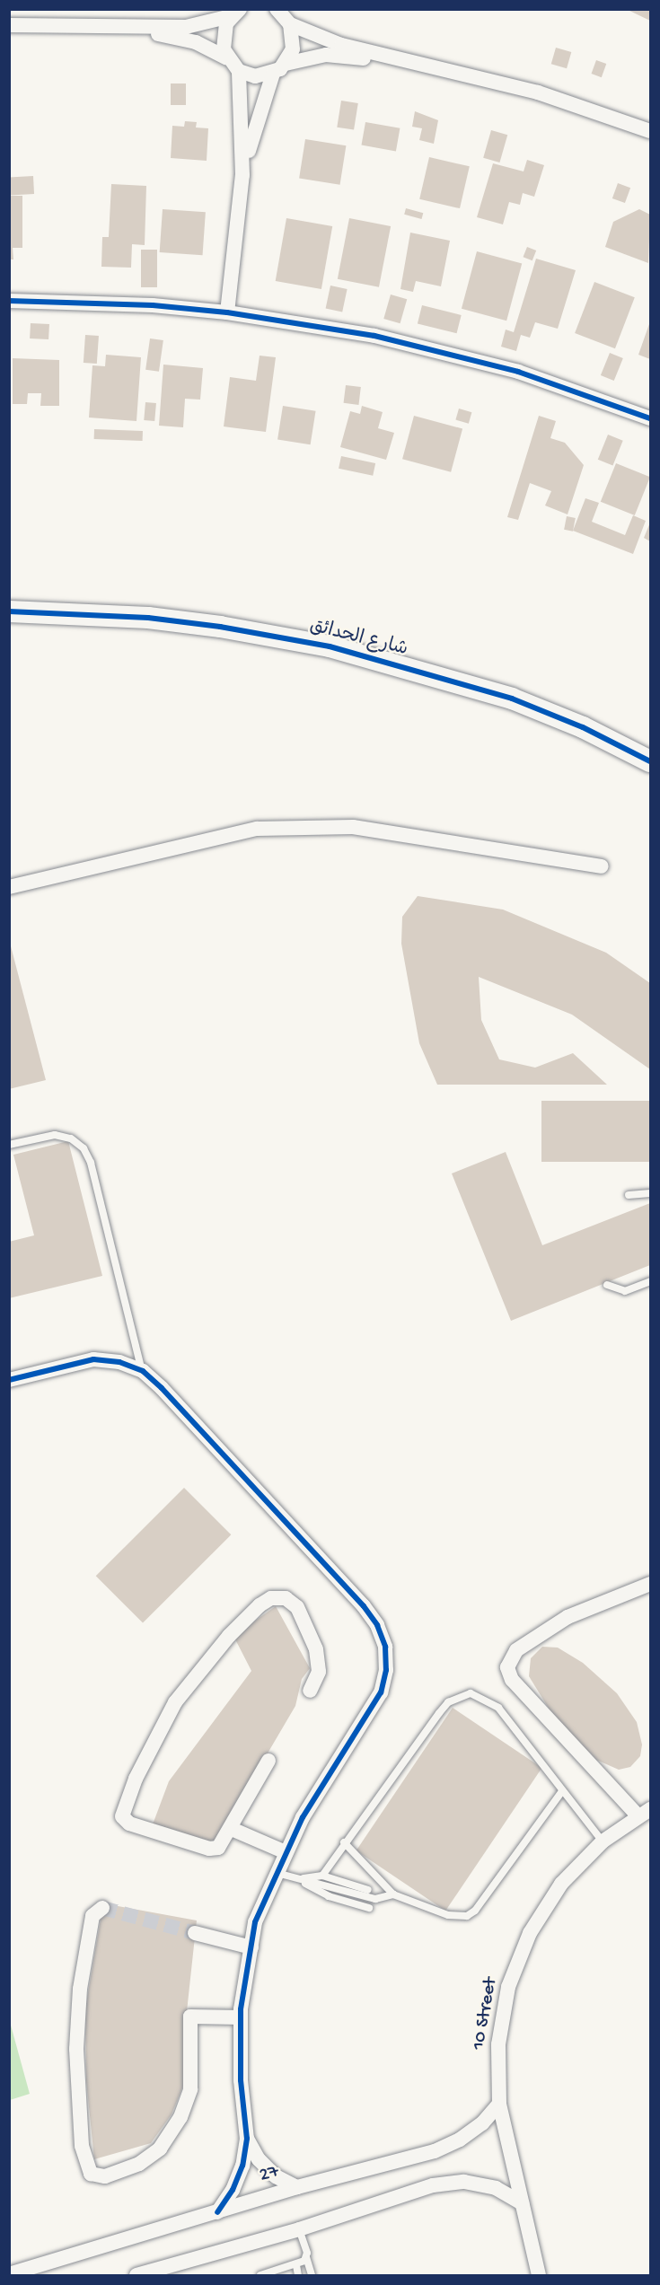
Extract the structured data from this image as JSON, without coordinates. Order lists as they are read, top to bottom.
{
  "streets": {
    "street": ["شارع الحدائق", "10 Street", "27"]
  },
  "crossings": [
    ["10 Street", "27"]
  ]
}
